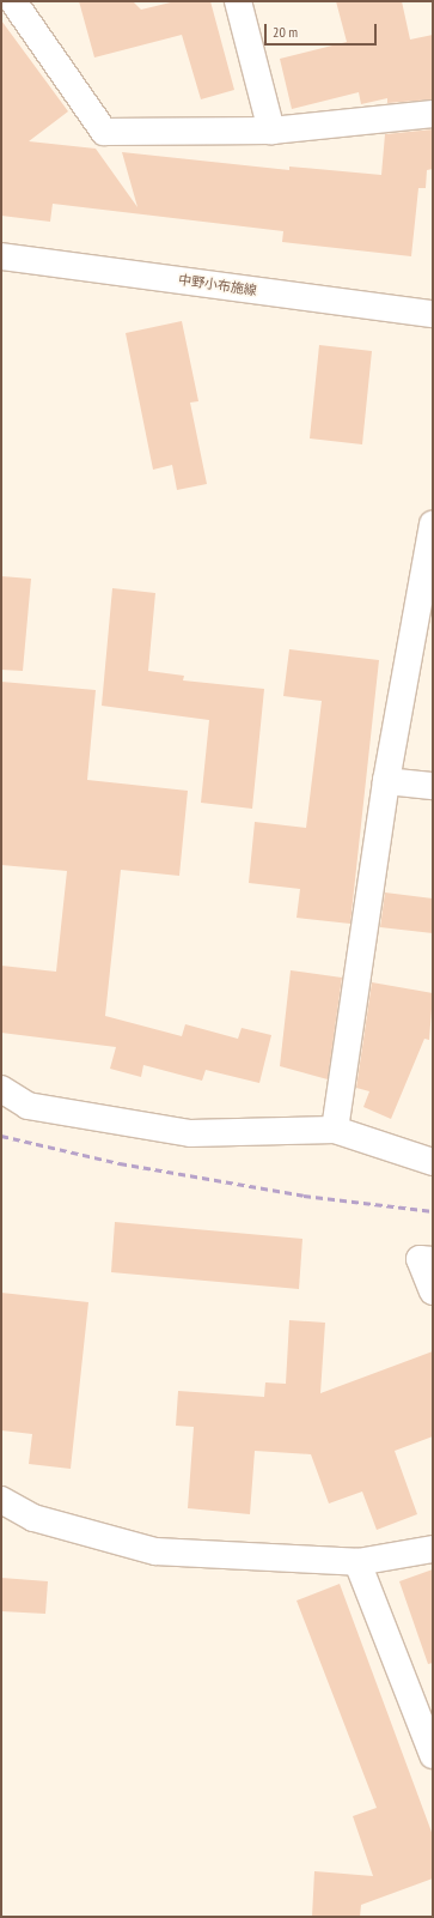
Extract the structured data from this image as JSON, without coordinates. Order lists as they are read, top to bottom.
{
  "streets": {
    "street": ["中野小布施線"]
  },
  "scale_bar": "20 m"
}
